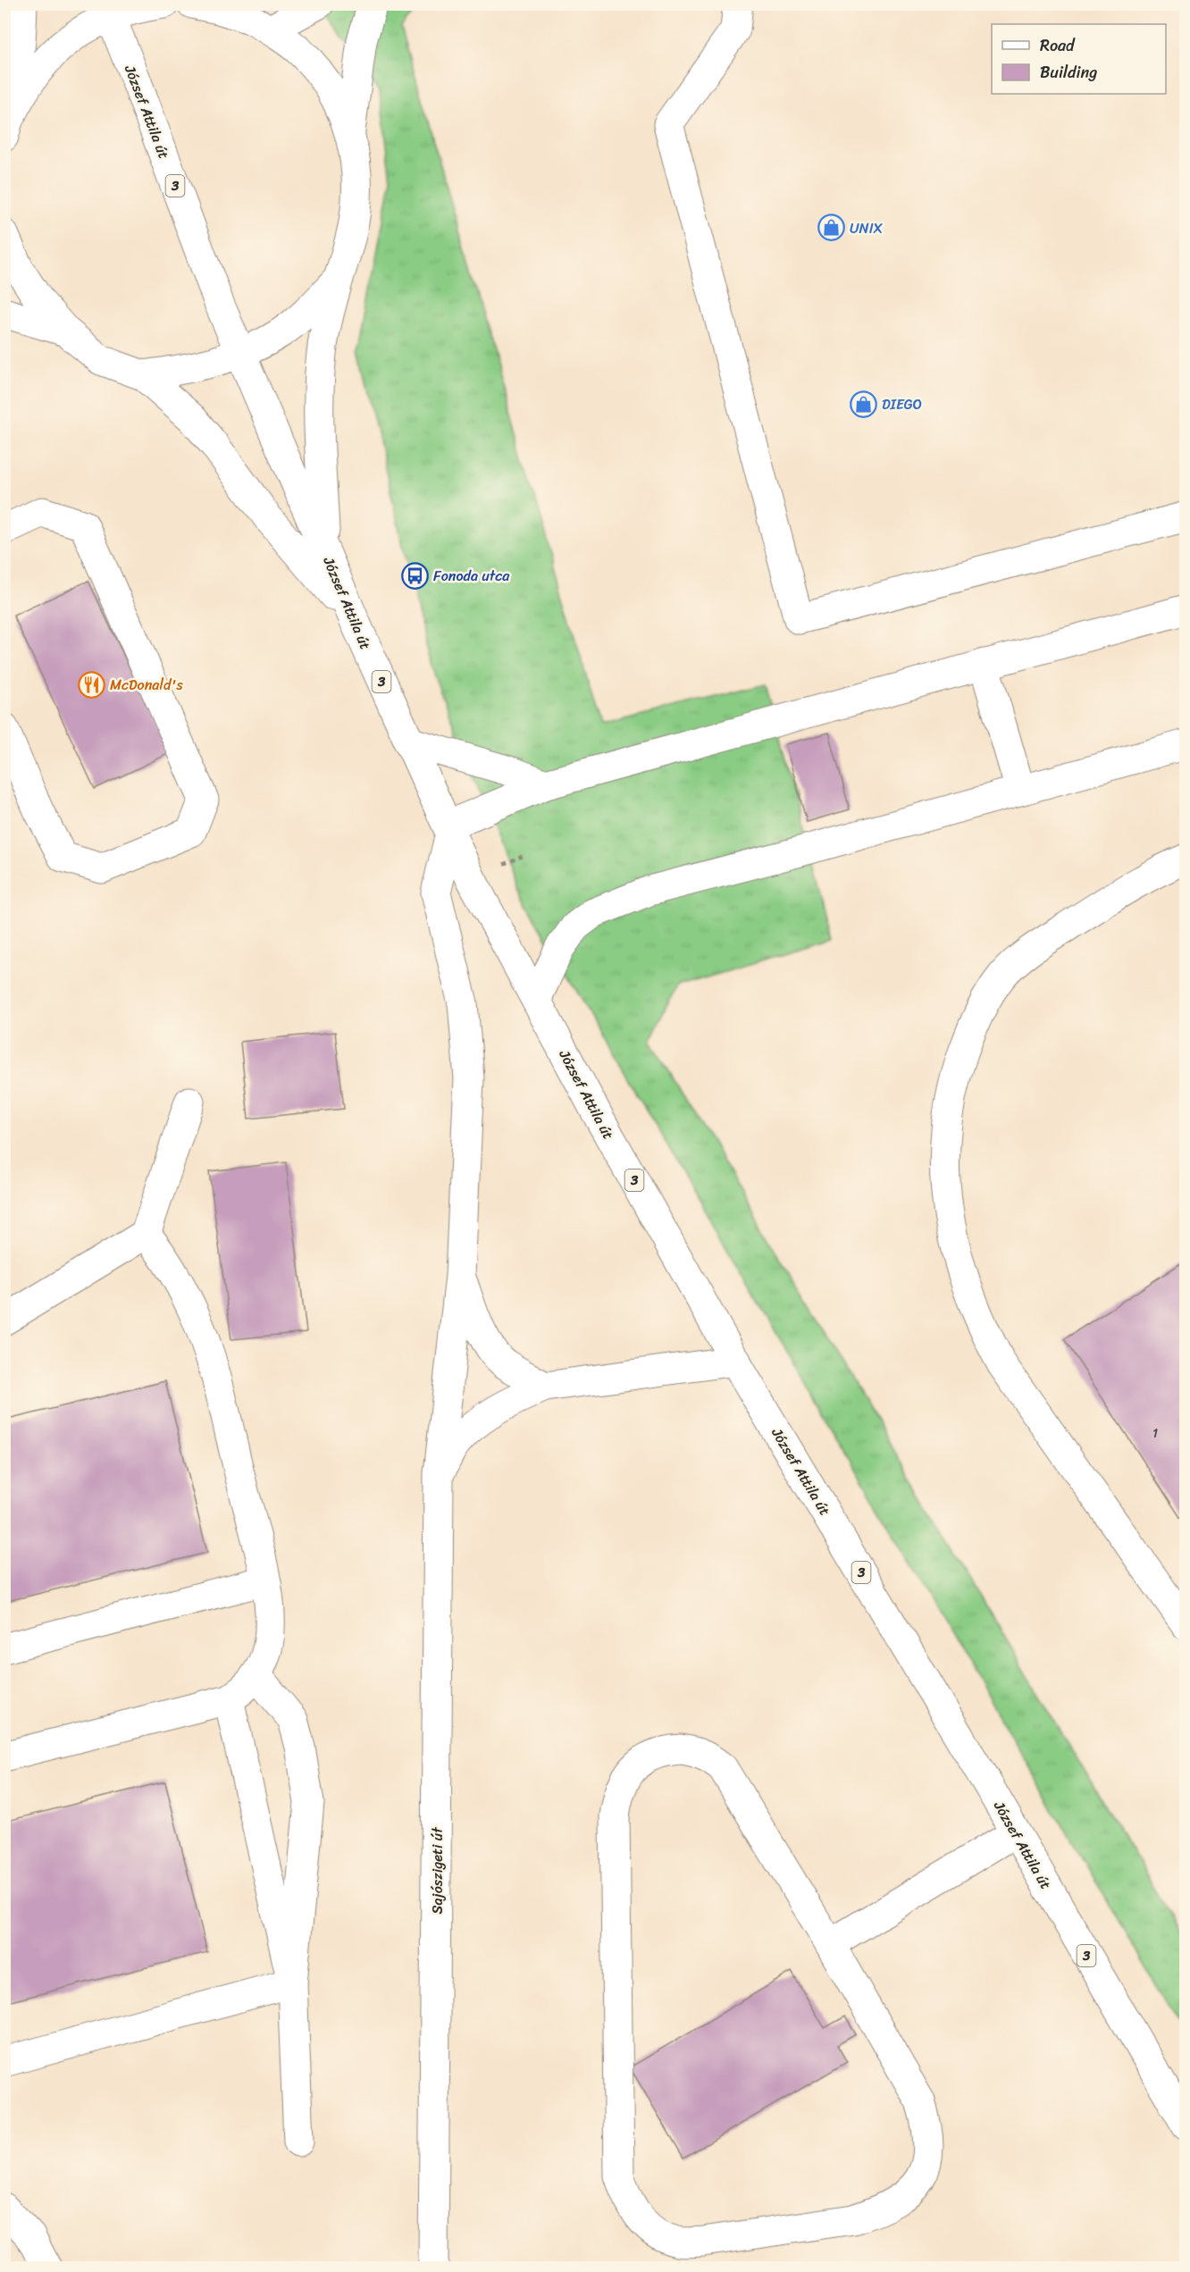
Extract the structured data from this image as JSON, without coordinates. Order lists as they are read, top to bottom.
{
  "streets": {
    "main road": ["József Attila út", "3", "Sajószigeti út"]
  },
  "crossings": [
    ["József Attila út", "Sajószigeti út"]
  ],
  "places": {
    "shop": ["UNIX", "DIEGO"],
    "bus stop": ["Fonoda utca"],
    "restaurant": ["McDonald's"]
  },
  "house_numbers": ["1"],
  "legend": ["Road", "Building"]
}
